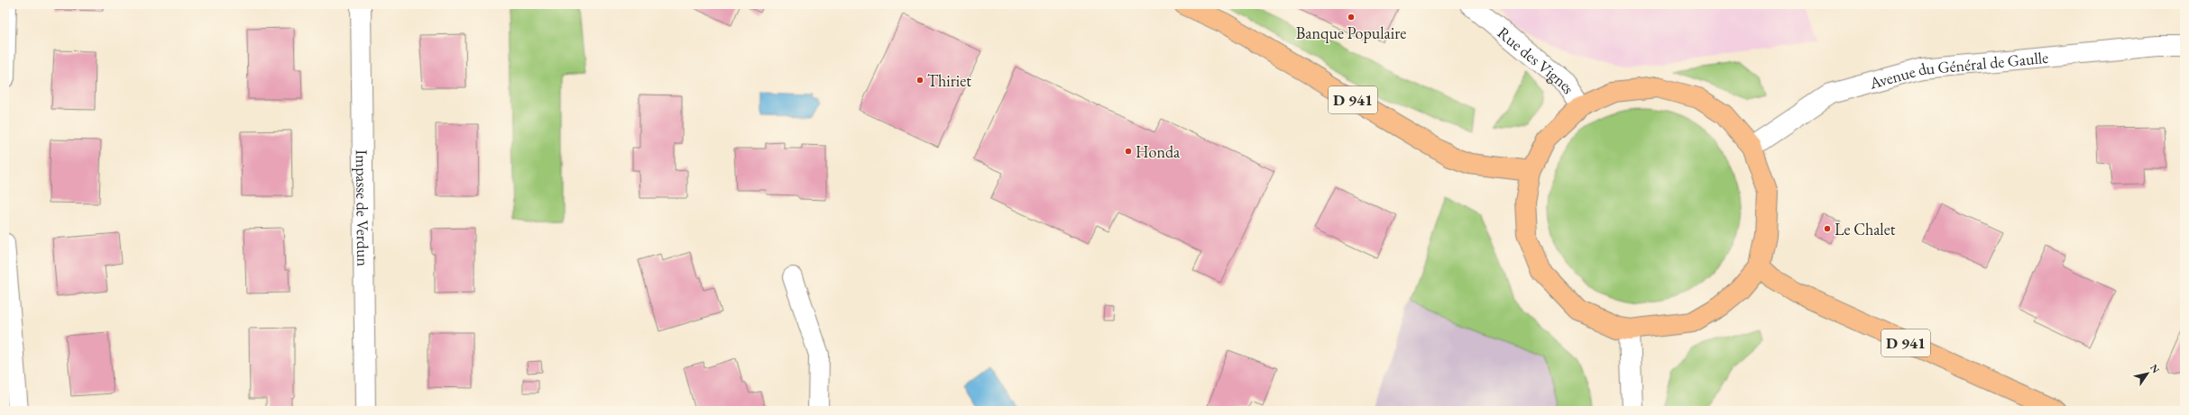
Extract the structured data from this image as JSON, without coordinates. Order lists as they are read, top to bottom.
{
  "streets": {
    "main road": ["D 941"],
    "street": ["Rue des Vignes", "Avenue du Général de Gaulle", "Impasse de Verdun"]
  },
  "places": [
    "Banque Populaire",
    "Thiriet",
    "Honda",
    "Le Chalet"
  ],
  "north": "top right"
}
